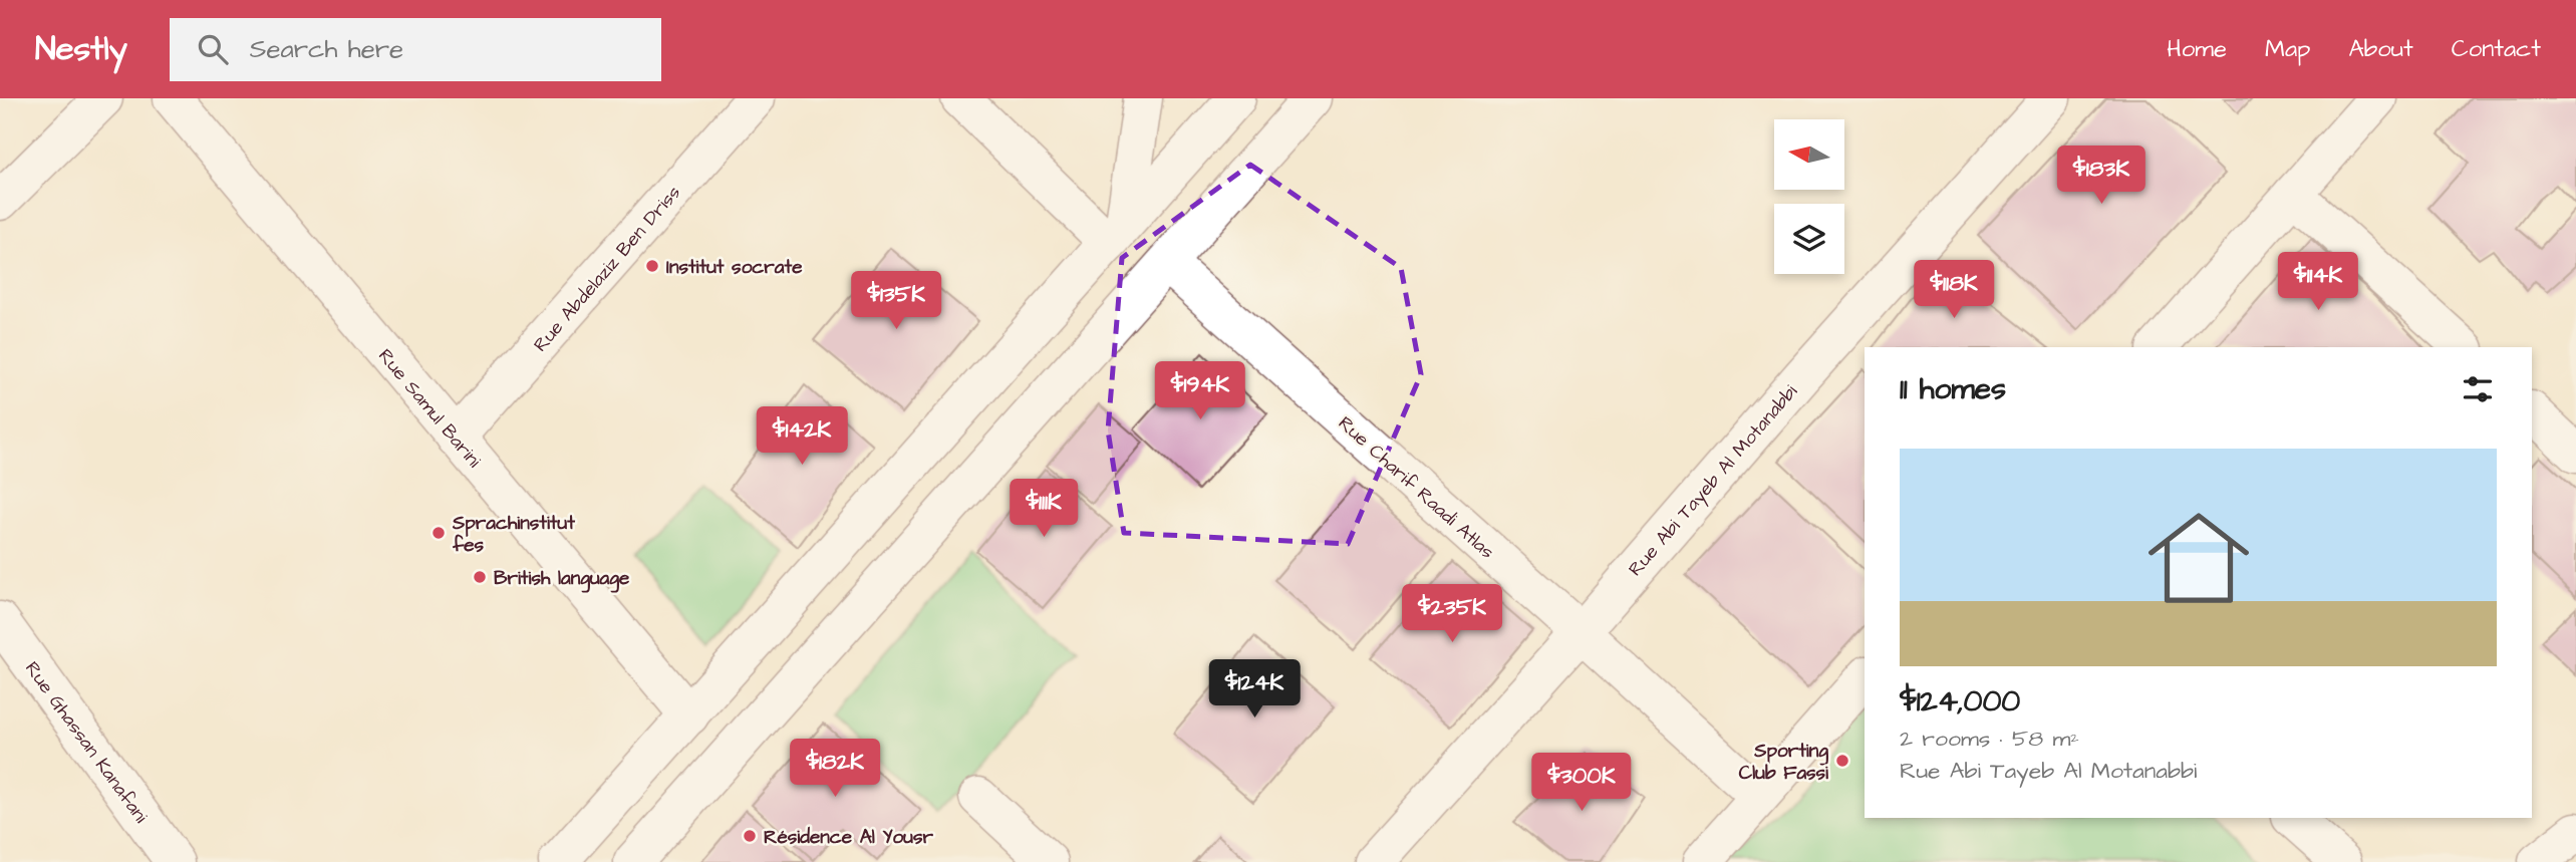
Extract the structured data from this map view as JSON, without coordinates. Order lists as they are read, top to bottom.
{
  "streets": {
    "street": [
      "Rue Abdelaziz Ben Driss",
      "Rue Samul Barini",
      "Rue Abi Tayeb Al Motanabbi",
      "Rue Charif Raadi Atlas",
      "Rue Ghassan Kanafani"
    ]
  },
  "crossings": [
    ["Rue Abdelaziz Ben Driss", "Rue Samul Barini"],
    ["Rue Abi Tayeb Al Motanabbi", "Rue Charif Raadi Atlas"]
  ],
  "places": [
    "Institut socrate",
    "Sprachinstitut fes",
    "British language",
    "Sporting Club Fassi",
    "Résidence Al Yousr"
  ],
  "north": "left",
  "page": {
    "header": "Nestly",
    "search": "Search here",
    "nav": [
      "Home",
      "Map",
      "About",
      "Contact"
    ],
    "price": [
      "$183K",
      "$114K",
      "$118K",
      "$135K",
      "$194K",
      "$142K",
      "$111K",
      "$235K",
      "$124K",
      "$182K",
      "$300K"
    ],
    "heading": "11 homes",
    "list": [
      {
        "name": "$124,000",
        "note": "2 rooms · 58 m² · Rue Abi Tayeb Al Motanabbi"
      }
    ]
  }
}
